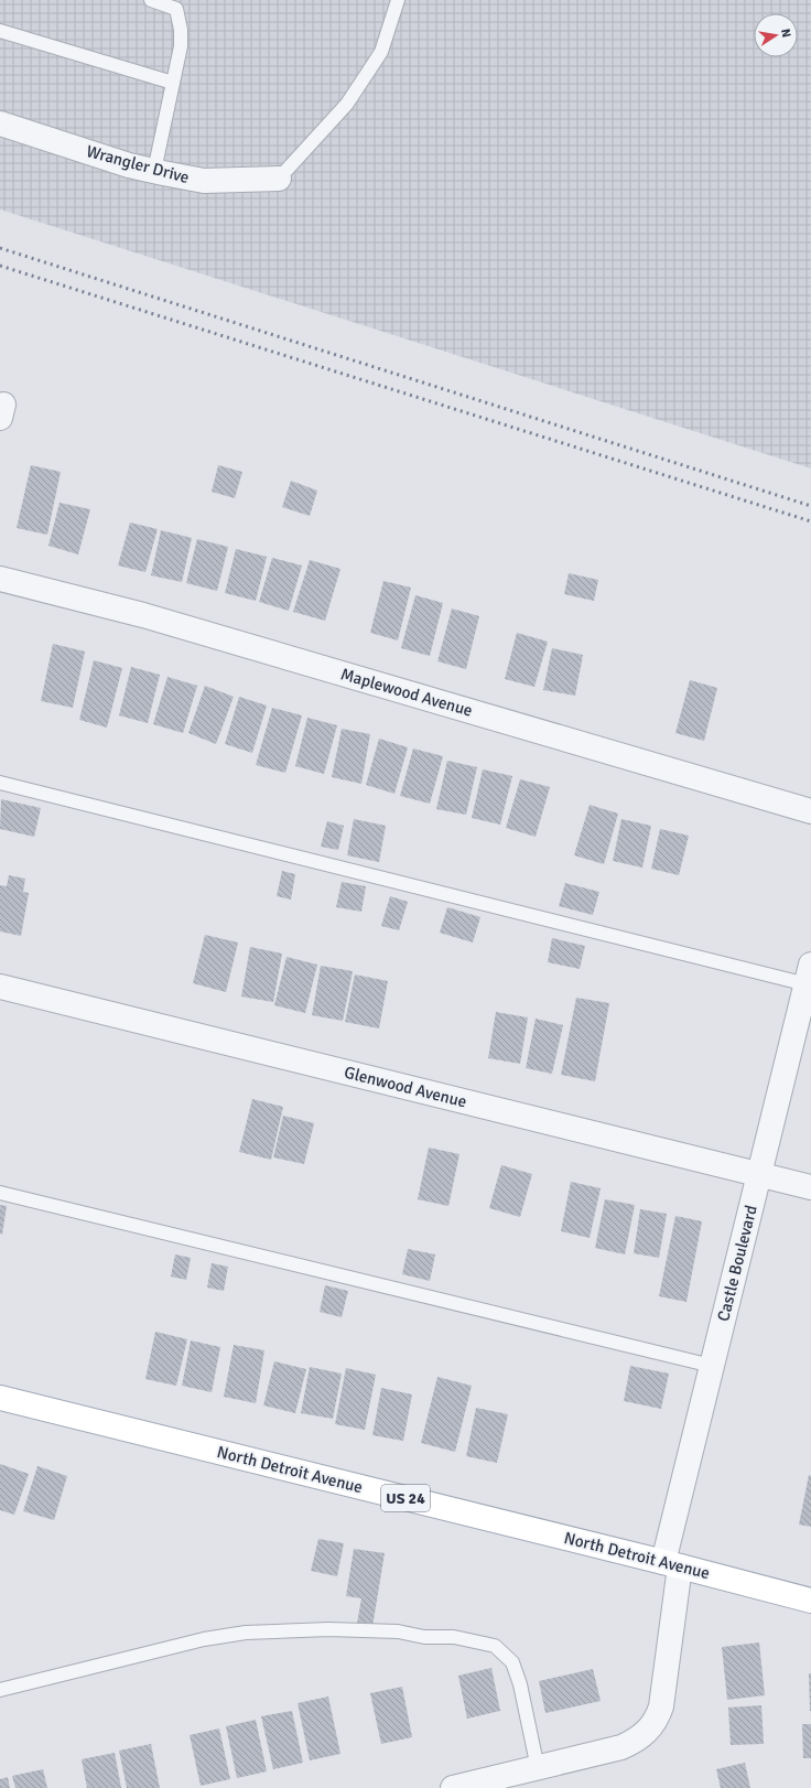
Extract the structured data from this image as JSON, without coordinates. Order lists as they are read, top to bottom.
{
  "streets": {
    "main road": ["North Detroit Avenue", "US 24"],
    "street": [
      "Wrangler Drive",
      "Maplewood Avenue",
      "Glenwood Avenue",
      "Castle Boulevard"
    ]
  },
  "crossings": [
    ["Glenwood Avenue", "Castle Boulevard"],
    ["Castle Boulevard", "North Detroit Avenue"]
  ],
  "north": "right"
}
